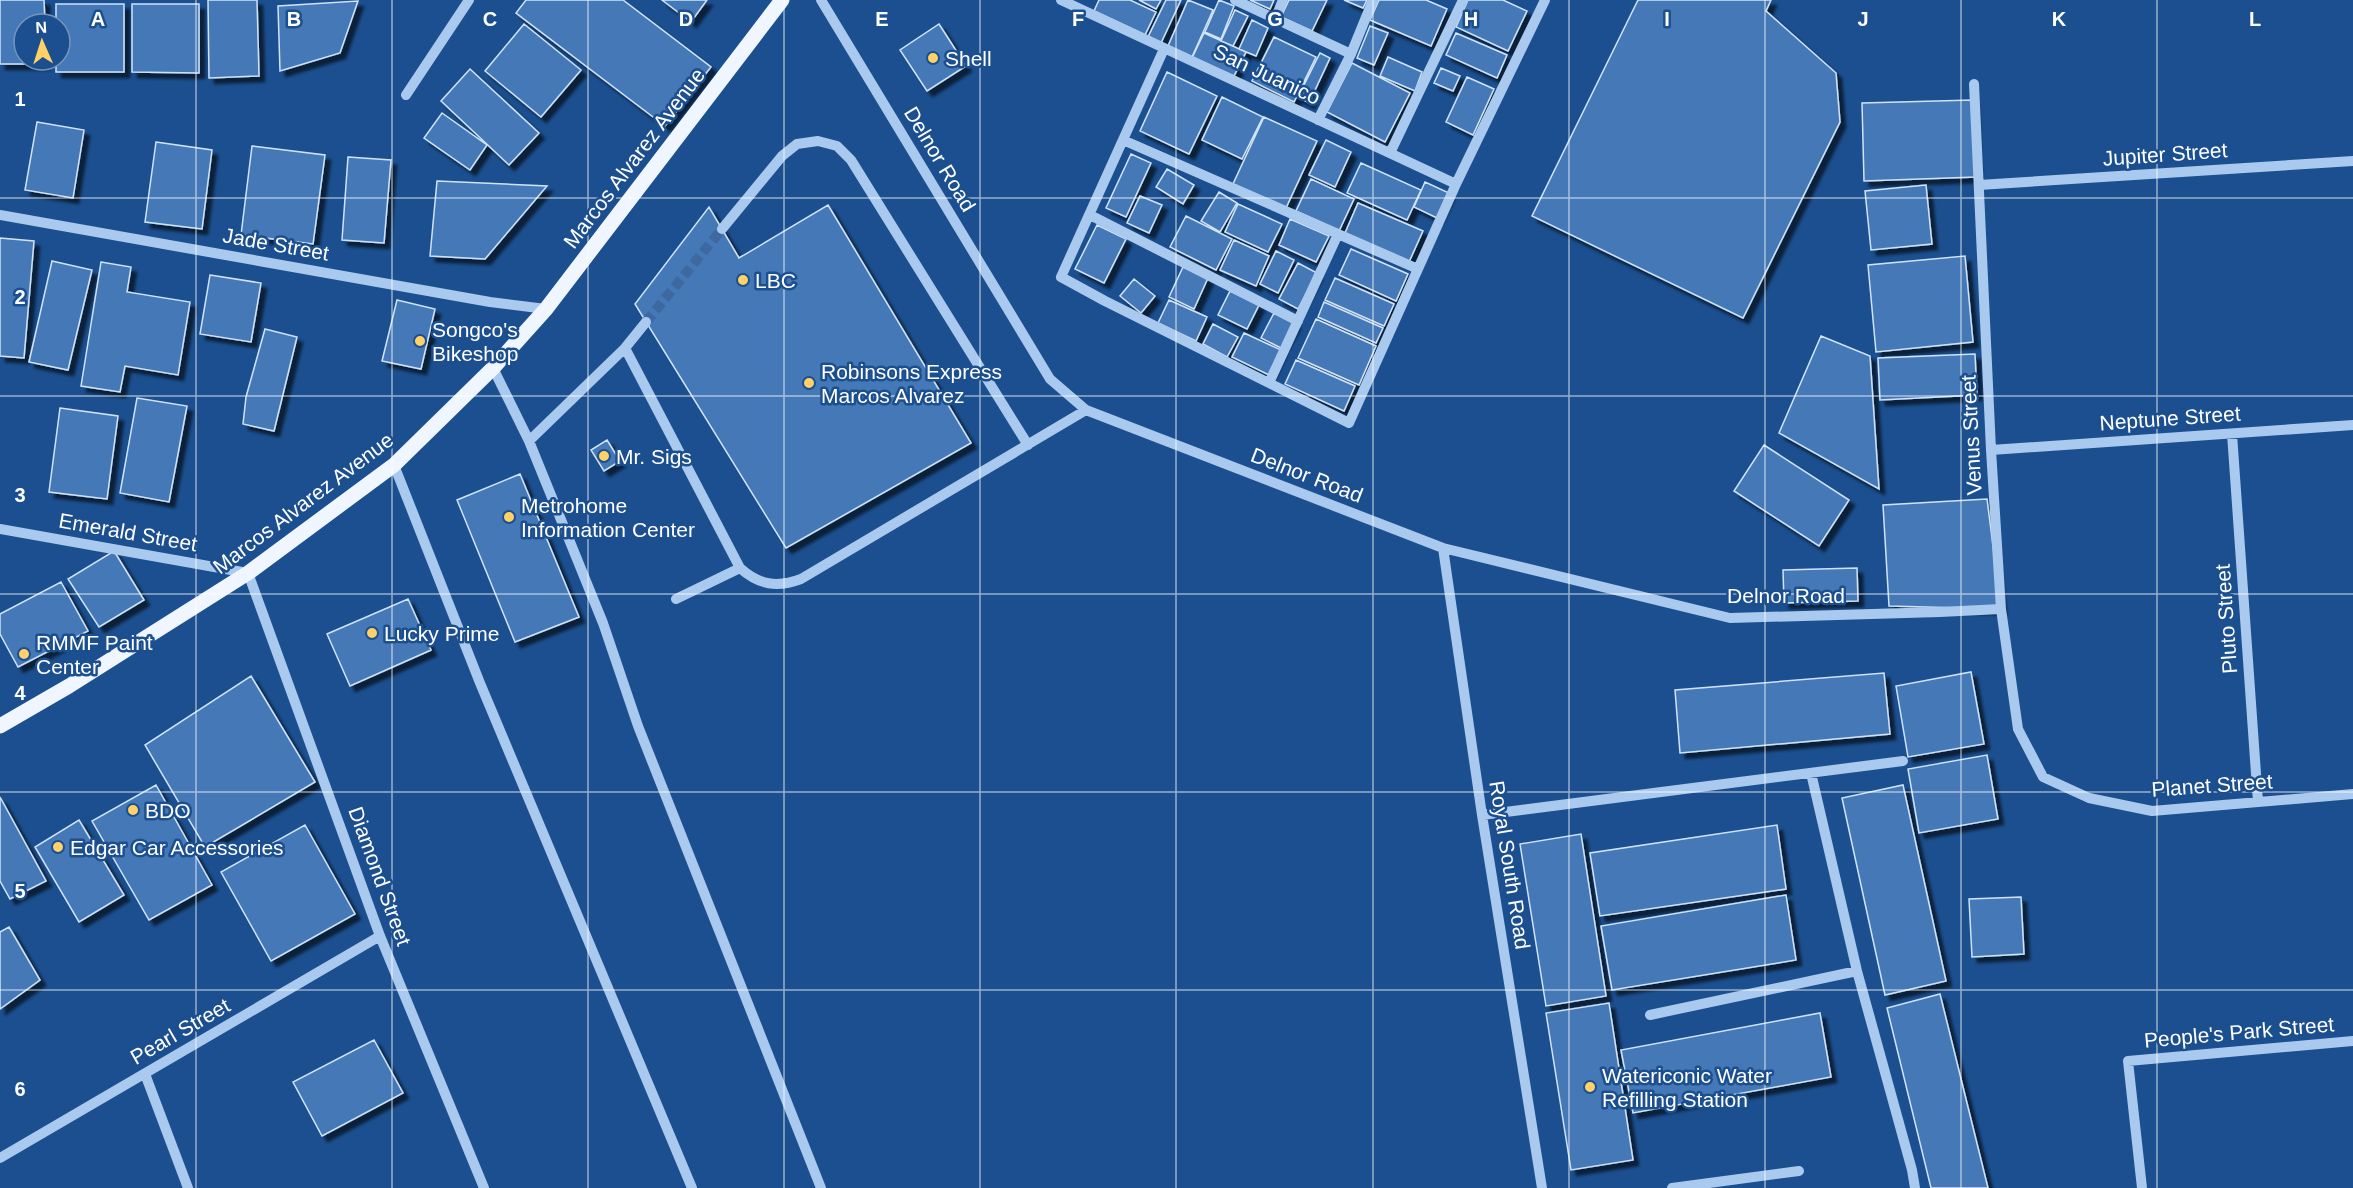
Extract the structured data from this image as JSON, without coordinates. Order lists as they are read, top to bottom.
{
  "streets": {
    "main road": ["Marcos Alvarez Avenue"],
    "street": [
      "San Juanico",
      "Jupiter Street",
      "Delnor Road",
      "Jade Street",
      "Neptune Street",
      "Venus Street",
      "Emerald Street",
      "Pluto Street",
      "Planet Street",
      "Royal South Road",
      "Diamond Street",
      "Pearl Street",
      "People's Park Street"
    ]
  },
  "crossings": [
    ["Jupiter Street", "Venus Street"],
    ["Marcos Alvarez Avenue", "Jade Street"],
    ["Marcos Alvarez Avenue", "Emerald Street"],
    ["Marcos Alvarez Avenue", "Diamond Street"],
    ["Delnor Road", "Venus Street"],
    ["Delnor Road", "Royal South Road"],
    ["Neptune Street", "Venus Street"],
    ["Neptune Street", "Pluto Street"],
    ["Venus Street", "Planet Street"],
    ["Emerald Street", "Diamond Street"],
    ["Pluto Street", "Planet Street"],
    ["Diamond Street", "Pearl Street"]
  ],
  "places": [
    "Shell",
    "LBC",
    "Songco's Bikeshop",
    "Robinsons Express Marcos Alvarez",
    "Mr. Sigs",
    "Metrohome Information Center",
    "Lucky Prime",
    "RMMF Paint Center",
    "BDO",
    "Edgar Car Accessories",
    "Watericonic Water Refilling Station"
  ],
  "north": "top",
  "grid": {
    "columns": [
      "A",
      "B",
      "C",
      "D",
      "E",
      "F",
      "G",
      "H",
      "I",
      "J",
      "K",
      "L"
    ],
    "rows": [
      "1",
      "2",
      "3",
      "4",
      "5",
      "6"
    ]
  }
}
